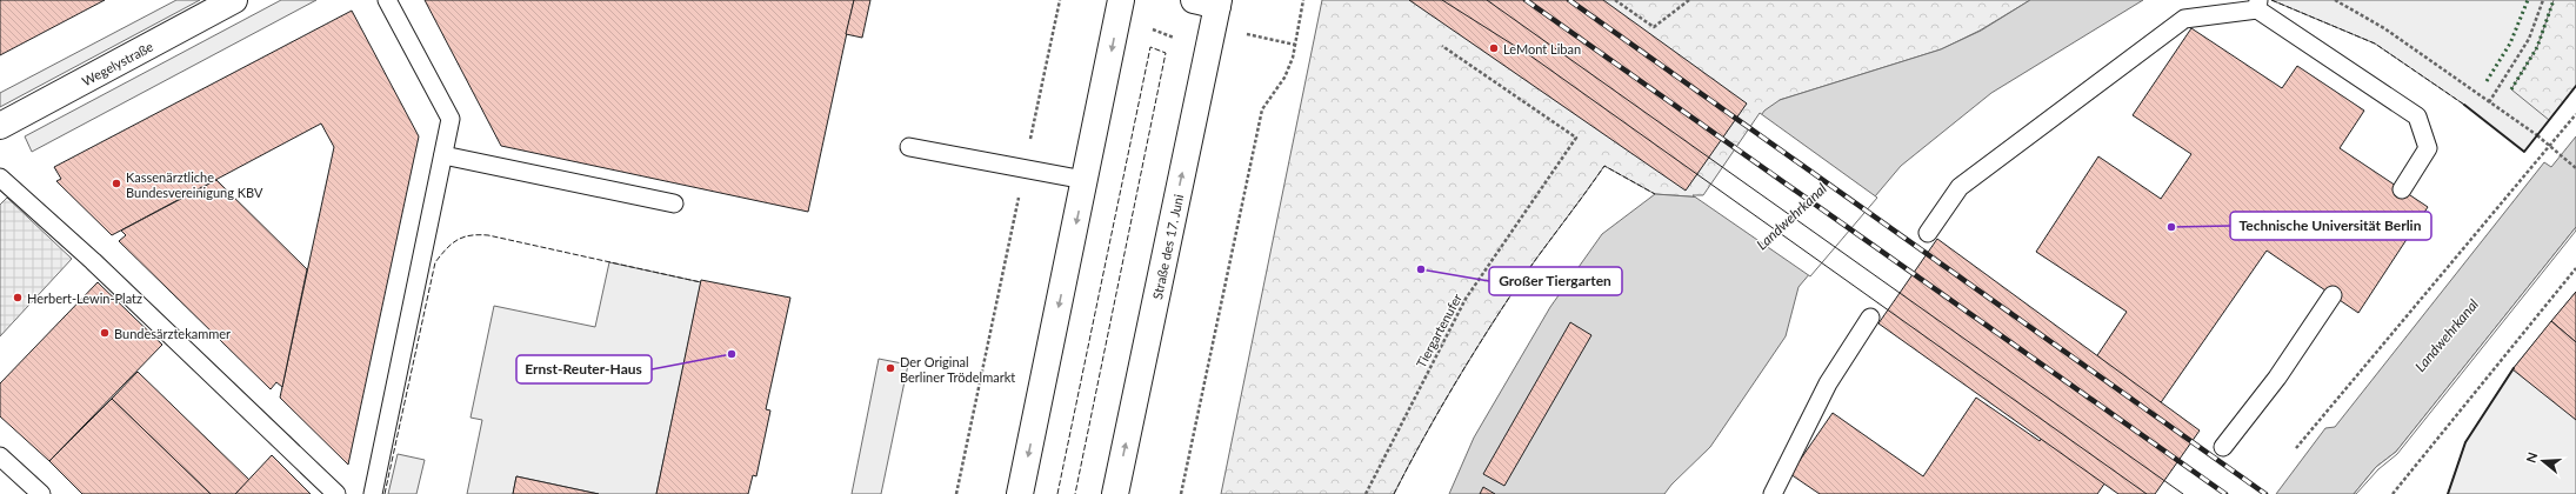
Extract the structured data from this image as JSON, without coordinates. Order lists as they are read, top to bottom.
{
  "streets": {
    "main road": ["Wegelystraße", "Straße des 17. Juni"],
    "path": ["Tiergartenufer"]
  },
  "water": ["Landwehrkanal"],
  "places": [
    "LeMont Liban",
    "Kassenärztliche Bundesvereinigung KBV",
    "Technische Universität Berlin",
    "Großer Tiergarten",
    "Herbert-Lewin-Platz",
    "Bundesärztekammer",
    "Ernst-Reuter-Haus",
    "Der Original Berliner Trödelmarkt"
  ],
  "north": "left"
}
